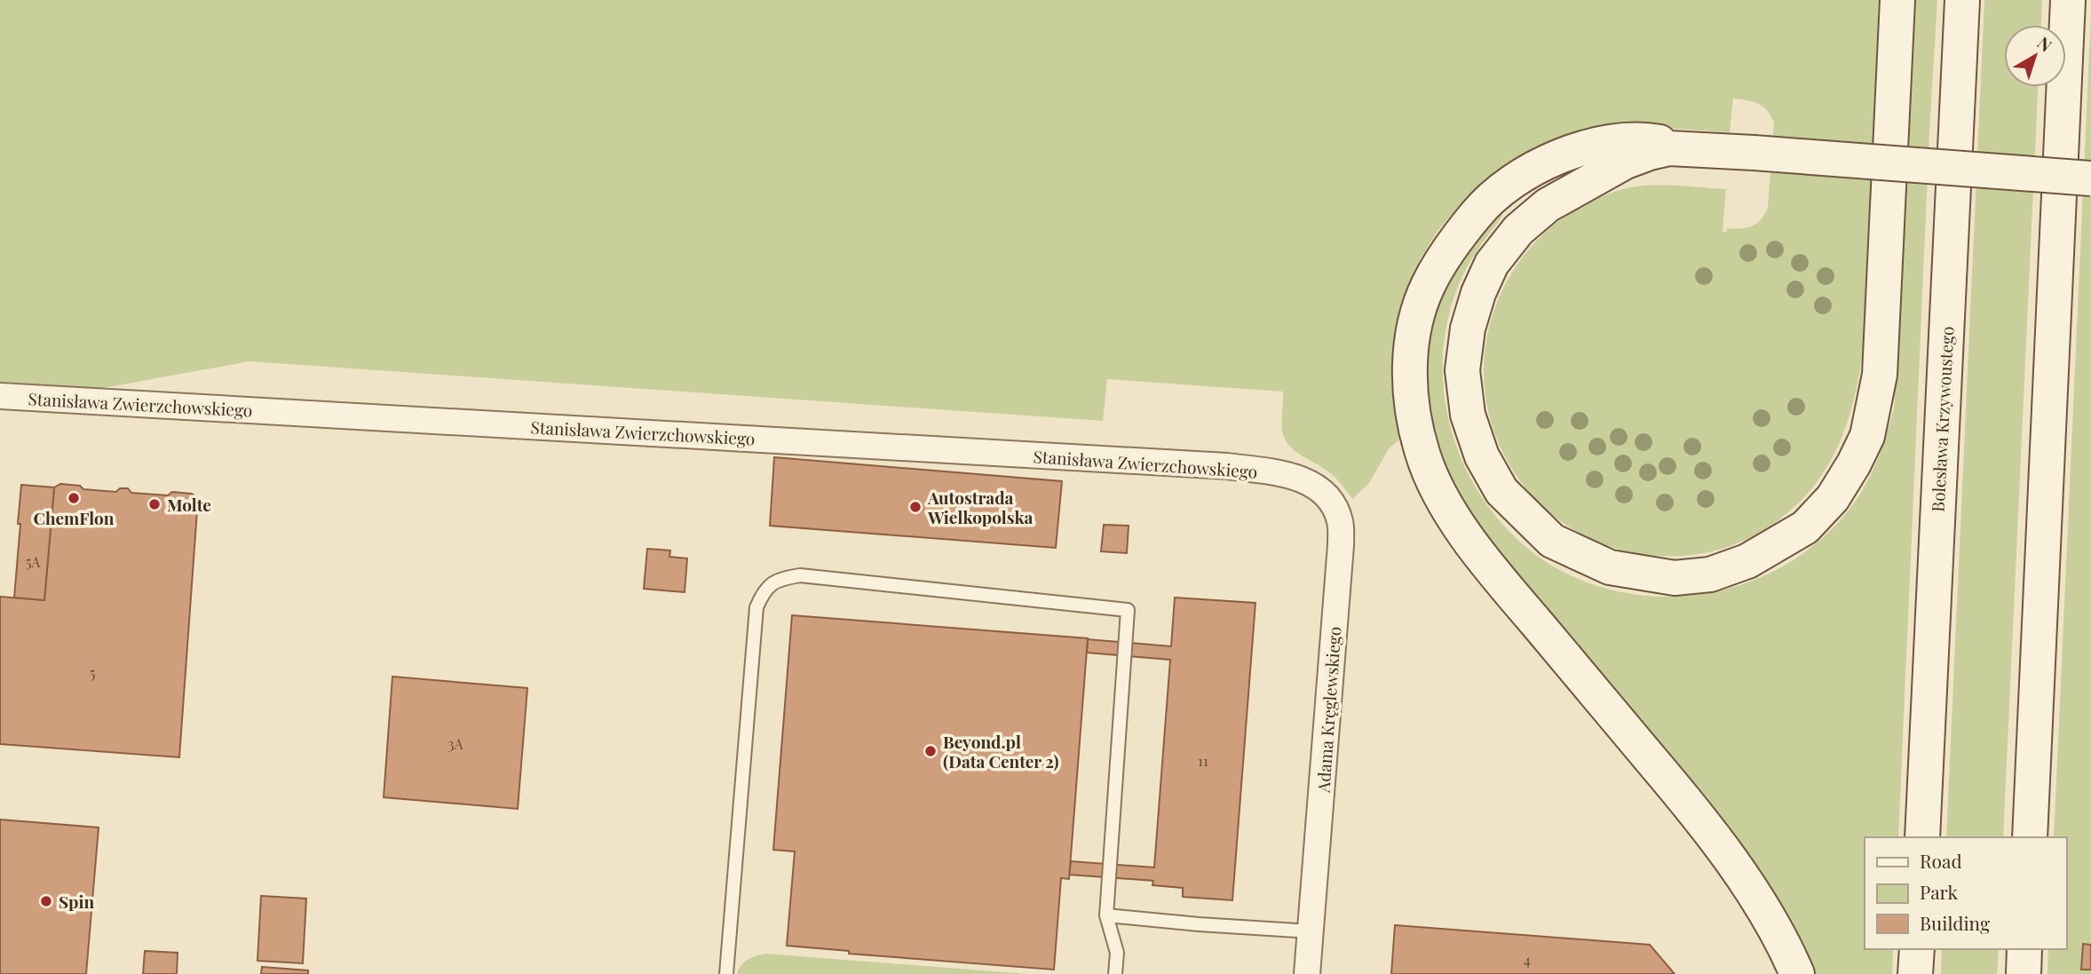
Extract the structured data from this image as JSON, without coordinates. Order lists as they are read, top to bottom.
{
  "streets": {
    "main road": ["Bolesława Krzywoustego"],
    "street": ["Stanisława Zwierzchowskiego", "Adama Kręglewskiego"]
  },
  "crossings": [
    ["Stanisława Zwierzchowskiego", "Adama Kręglewskiego"]
  ],
  "places": [
    "ChemFlon",
    "Molte",
    "Autostrada Wielkopolska",
    "Beyond.pl (Data Center 2)",
    "Spin"
  ],
  "house_numbers": [
    "5A",
    "5",
    "3A",
    "11",
    "4"
  ],
  "legend": ["Road", "Park", "Building"],
  "north": "top right"
}
